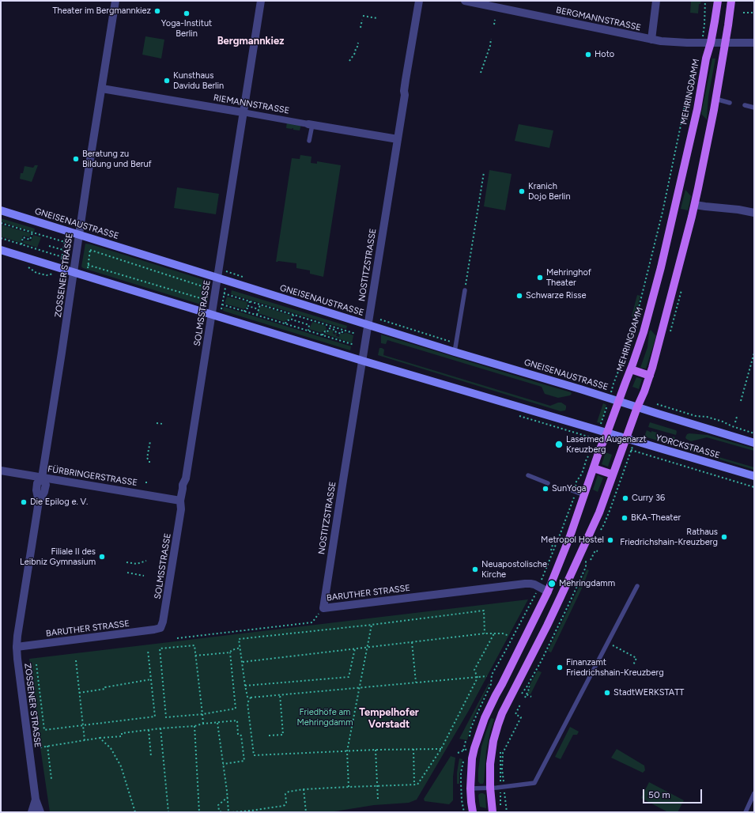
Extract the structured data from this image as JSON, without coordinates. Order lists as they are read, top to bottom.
{
  "streets": {
    "main road": ["MEHRINGDAMM", "GNEISENAUSTRASSE", "YORCKSTRASSE"],
    "street": [
      "BERGMANNSTRASSE",
      "RIEMANNSTRASSE",
      "NOSTITZSTRASSE",
      "ZOSSENER STRASSE",
      "SOLMSSTRASSE",
      "FÜRBRINGERSTRASSE",
      "BARUTHER STRASSE"
    ]
  },
  "crossings": [
    ["BERGMANNSTRASSE", "MEHRINGDAMM"],
    ["MEHRINGDAMM", "GNEISENAUSTRASSE"],
    ["MEHRINGDAMM", "YORCKSTRASSE"],
    ["MEHRINGDAMM", "BARUTHER STRASSE"],
    ["RIEMANNSTRASSE", "NOSTITZSTRASSE"],
    ["RIEMANNSTRASSE", "ZOSSENER STRASSE"],
    ["RIEMANNSTRASSE", "SOLMSSTRASSE"],
    ["GNEISENAUSTRASSE", "NOSTITZSTRASSE"],
    ["GNEISENAUSTRASSE", "ZOSSENER STRASSE"],
    ["GNEISENAUSTRASSE", "SOLMSSTRASSE"],
    ["NOSTITZSTRASSE", "BARUTHER STRASSE"],
    ["ZOSSENER STRASSE", "FÜRBRINGERSTRASSE"],
    ["ZOSSENER STRASSE", "BARUTHER STRASSE"],
    ["SOLMSSTRASSE", "FÜRBRINGERSTRASSE"],
    ["SOLMSSTRASSE", "BARUTHER STRASSE"]
  ],
  "districts": ["Bergmannkiez", "Tempelhofer Vorstadt"],
  "parks": ["Friedhöfe am Mehringdamm"],
  "places": [
    "Theater im Bergmannkiez",
    "Yoga-Institut Berlin",
    "Hoto",
    "Kunsthaus Davidu Berlin",
    "Beratung zu Bildung und Beruf",
    "Kranich Dojo Berlin",
    "Mehringhof Theater",
    "Schwarze Risse",
    "Lasermed Augenarzt Kreuzberg",
    "SunYoga",
    "Curry 36",
    "Die Epilog e. V.",
    "BKA-Theater",
    "Rathaus Friedrichshain-Kreuzberg",
    "Metropol Hostel",
    "Filiale II des Leibniz Gymnasium",
    "Neuapostolische Kirche",
    "Mehringdamm",
    "Finanzamt Friedrichshain-Kreuzberg",
    "StadtWERKSTATT"
  ],
  "scale_bar": "50 m"
}
